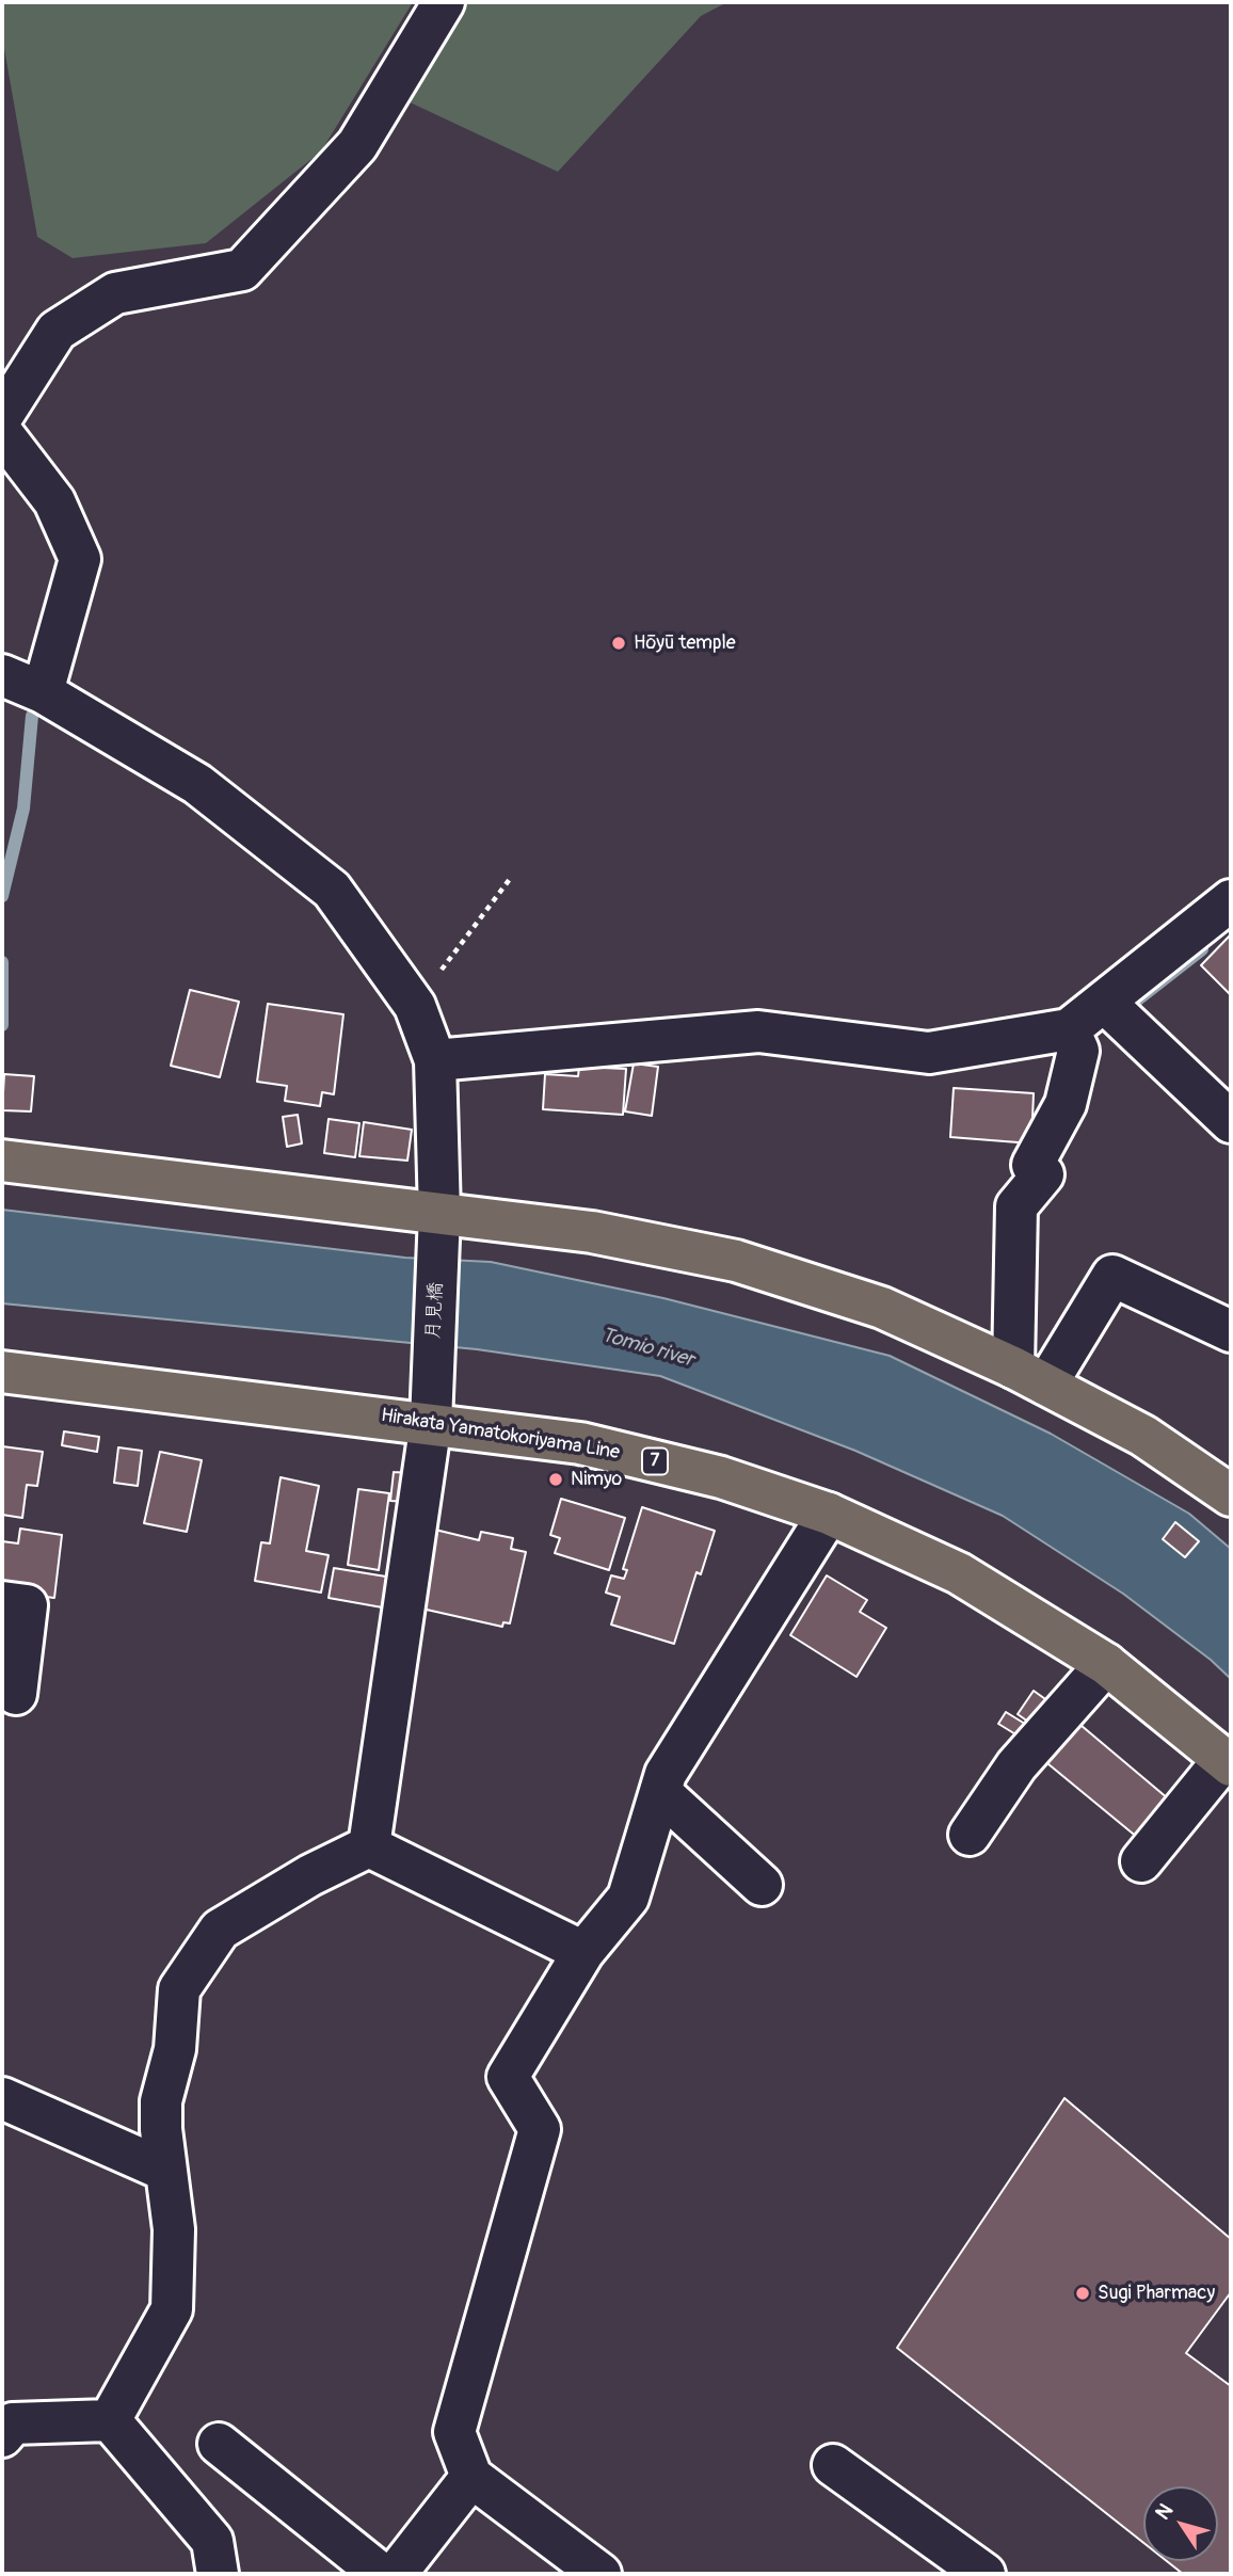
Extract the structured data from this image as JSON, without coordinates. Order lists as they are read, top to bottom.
{
  "streets": {
    "main road": ["Hirakata Yamatokoriyama Line", "7"],
    "street": ["月見橋"]
  },
  "crossings": [
    ["月見橋", "Hirakata Yamatokoriyama Line"]
  ],
  "water": ["Tomio river"],
  "places": ["Hōyū temple", "Nimyo", "Sugi Pharmacy"],
  "north": "top left"
}
